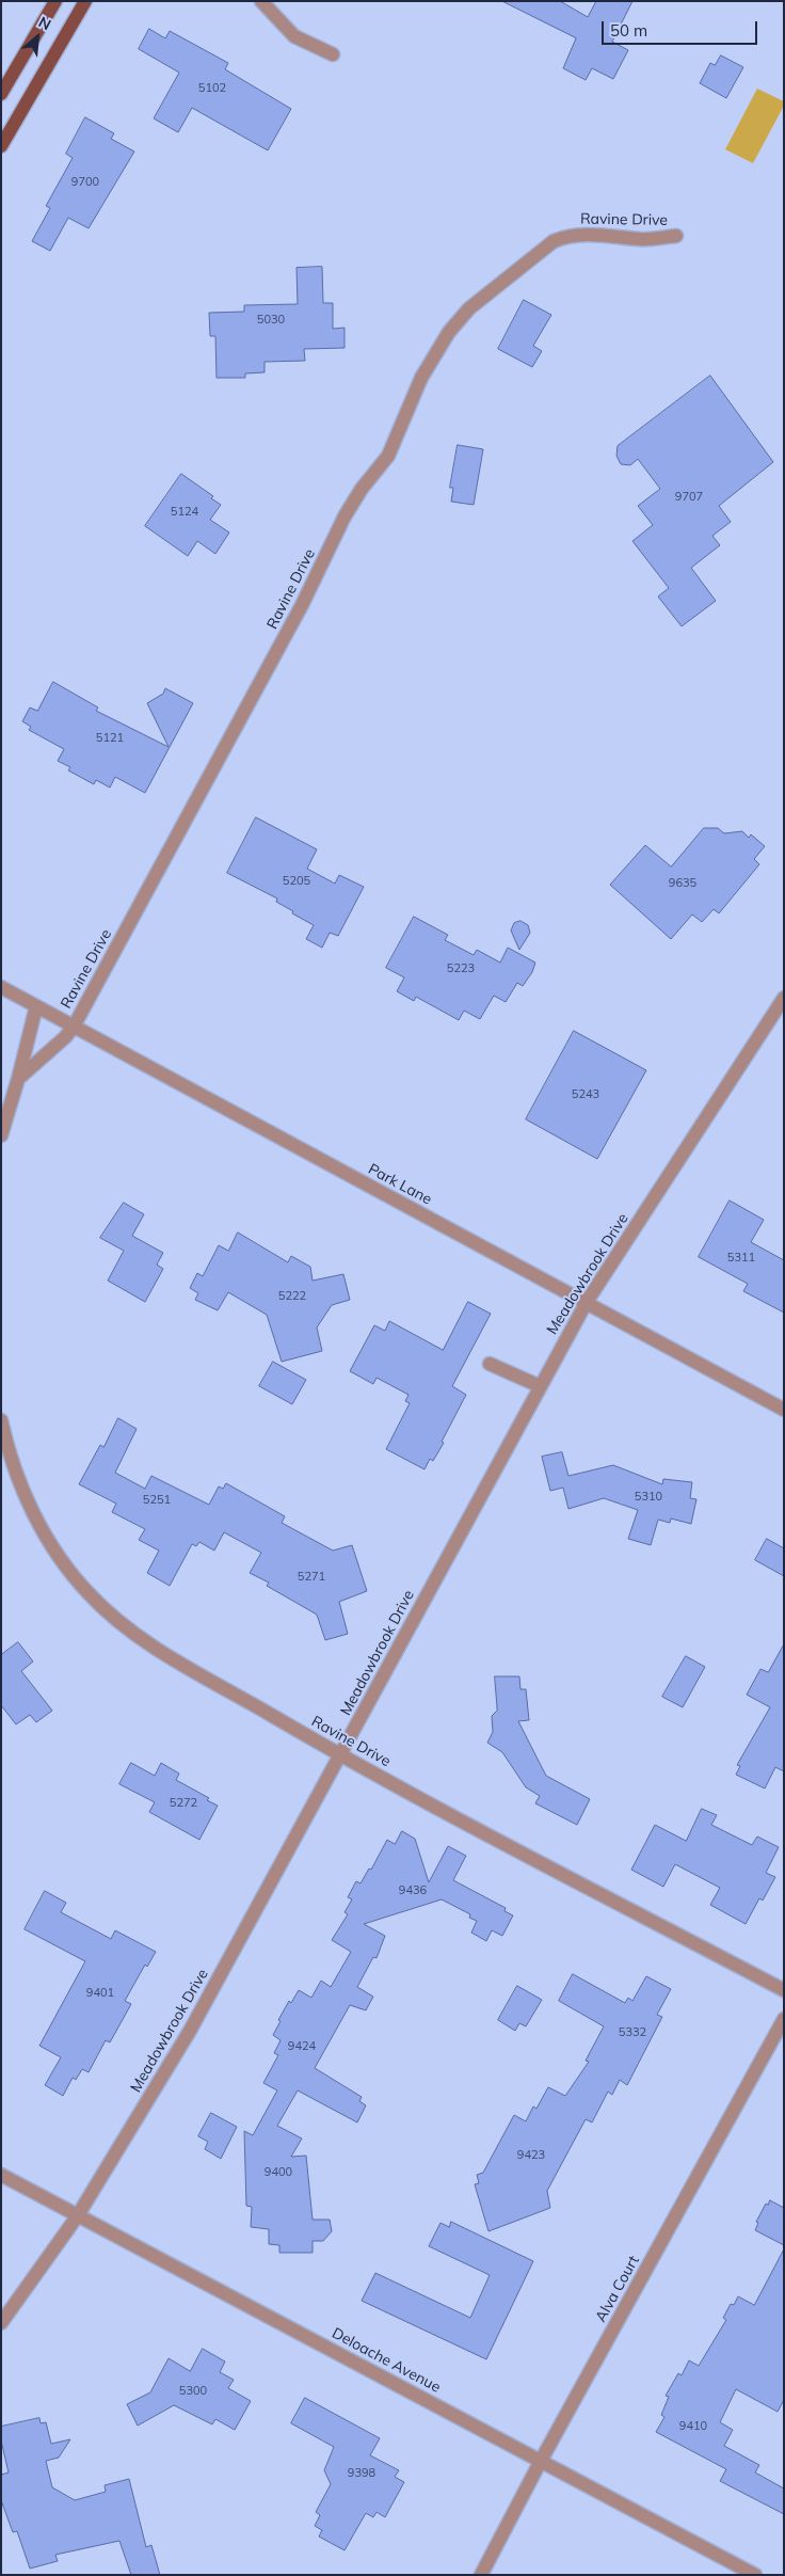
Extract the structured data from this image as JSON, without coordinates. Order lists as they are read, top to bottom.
{
  "streets": {
    "street": [
      "Ravine Drive",
      "Park Lane",
      "Meadowbrook Drive",
      "Alva Court",
      "Deloache Avenue"
    ]
  },
  "crossings": [
    ["Ravine Drive", "Park Lane"],
    ["Ravine Drive", "Meadowbrook Drive"],
    ["Park Lane", "Meadowbrook Drive"],
    ["Meadowbrook Drive", "Deloache Avenue"],
    ["Alva Court", "Deloache Avenue"]
  ],
  "house_numbers": [
    "5102",
    "9700",
    "5030",
    "9707",
    "5124",
    "5121",
    "5205",
    "9635",
    "5223",
    "5243",
    "5311",
    "5222",
    "5310",
    "5251",
    "5271",
    "5272",
    "9436",
    "9401",
    "5332",
    "9424",
    "9423",
    "9400",
    "5300",
    "9410",
    "9398"
  ],
  "scale_bar": "50 m",
  "north": "top right"
}
